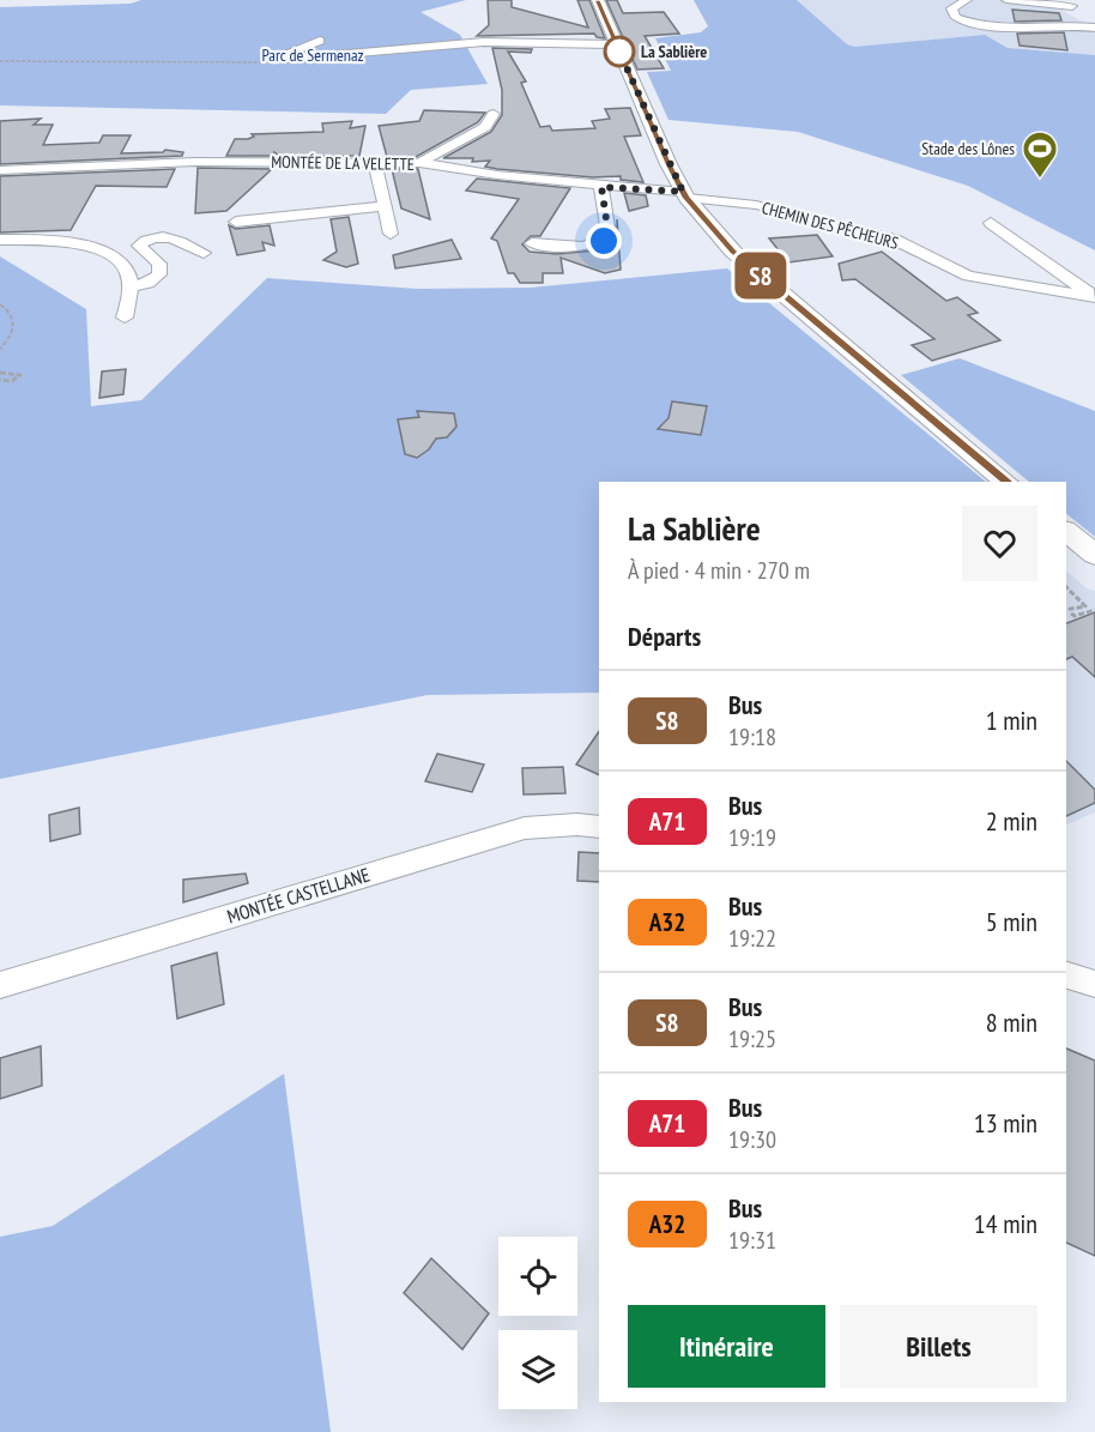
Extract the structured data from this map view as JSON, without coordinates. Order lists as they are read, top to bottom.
{
  "streets": {
    "street": ["MONTÉE DE LA VELETTE", "CHEMIN DES PÊCHEURS", "MONTÉE CASTELLANE"]
  },
  "crossings": [
    ["MONTÉE DE LA VELETTE", "CHEMIN DES PÊCHEURS"]
  ],
  "parks": ["Parc de Sermenaz"],
  "places": {
    "other": ["La Sablière"],
    "sports": ["Stade des Lônes"]
  },
  "lines": ["bus line S8"],
  "page": {
    "on_map": "S8",
    "heading": [
      ["La Sablière", "À pied · 4 min · 270 m"],
      "Départs"
    ],
    "list": [
      {
        "mark": "S8",
        "name": "Bus",
        "note": "19:18",
        "value": "1 min"
      },
      {
        "mark": "A71",
        "name": "Bus",
        "note": "19:19",
        "value": "2 min"
      },
      {
        "mark": "A32",
        "name": "Bus",
        "note": "19:22",
        "value": "5 min"
      },
      {
        "mark": "S8",
        "name": "Bus",
        "note": "19:25",
        "value": "8 min"
      },
      {
        "mark": "A71",
        "name": "Bus",
        "note": "19:30",
        "value": "13 min"
      },
      {
        "mark": "A32",
        "name": "Bus",
        "note": "19:31",
        "value": "14 min"
      }
    ],
    "buttons": ["Itinéraire", "Billets"]
  }
}
